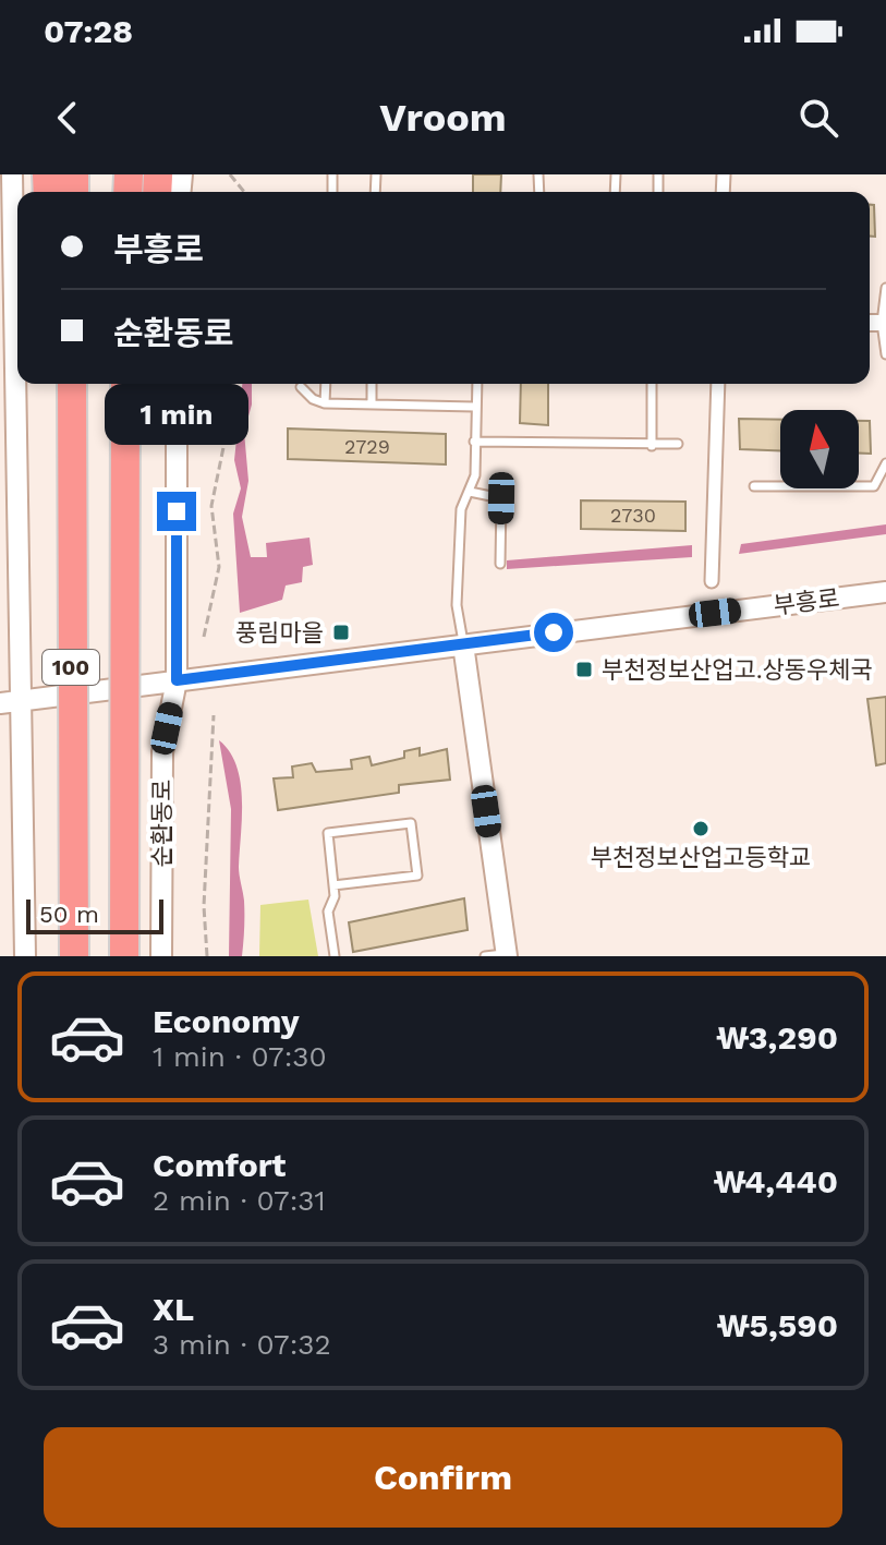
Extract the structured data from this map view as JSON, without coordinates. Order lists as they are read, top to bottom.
{
  "streets": {
    "highway": ["100"],
    "street": ["부흥로", "순환동로"]
  },
  "crossings": [
    ["부흥로", "순환동로"]
  ],
  "places": {
    "transit": ["풍림마을", "부천정보산업고.상동우체국"],
    "other": ["부천정보산업고등학교"]
  },
  "house_numbers": ["2729", "2730"],
  "scale_bar": "50 m",
  "north": "top",
  "page": {
    "status": "07:28",
    "header": "Vroom",
    "banner": ["부흥로", "순환동로"],
    "bubble": "1 min",
    "scale": "50 m",
    "list": [
      {
        "name": "Economy",
        "note": "1 min · 07:30",
        "value": "₩3,290"
      },
      {
        "name": "Comfort",
        "note": "2 min · 07:31",
        "value": "₩4,440"
      },
      {
        "name": "XL",
        "note": "3 min · 07:32",
        "value": "₩5,590"
      }
    ],
    "buttons": "Confirm"
  }
}
